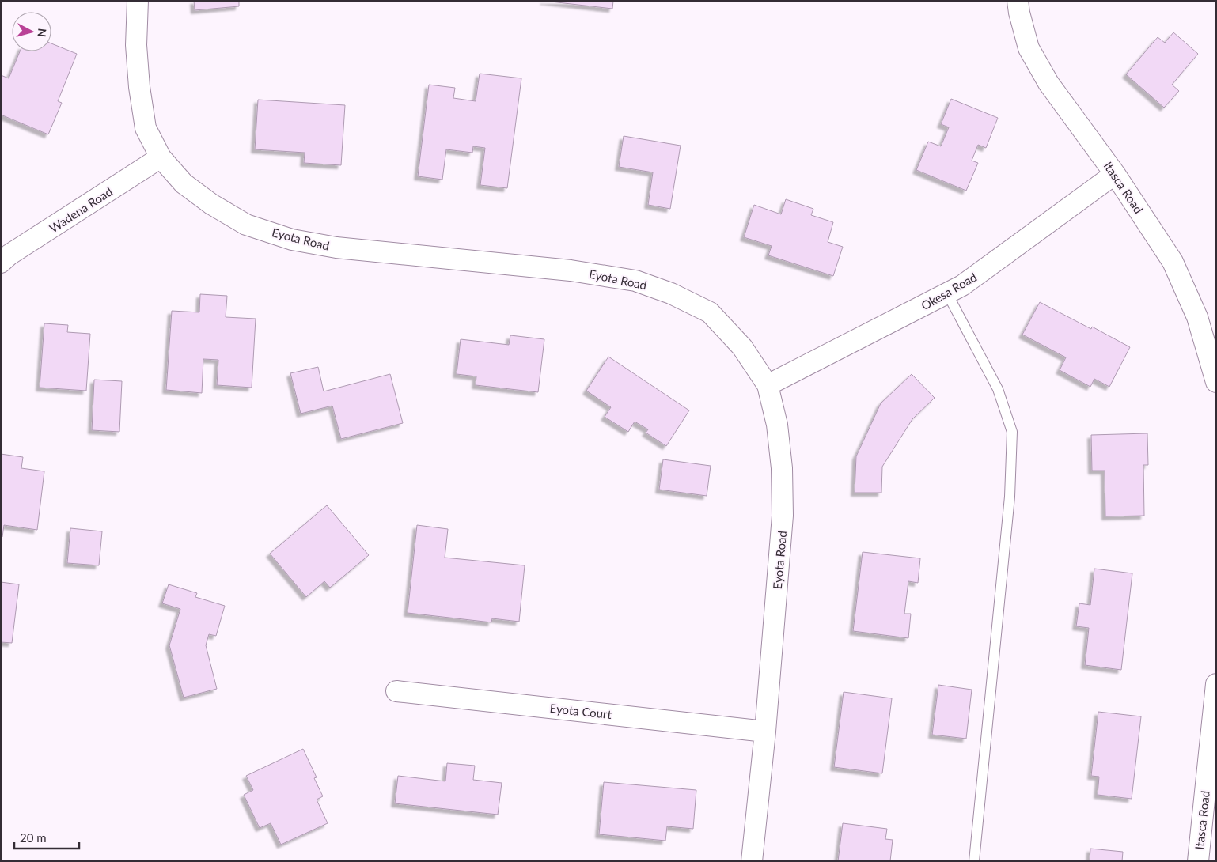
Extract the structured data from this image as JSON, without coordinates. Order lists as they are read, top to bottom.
{
  "streets": {
    "street": [
      "Itasca Road",
      "Wadena Road",
      "Eyota Road",
      "Okesa Road",
      "Eyota Court"
    ]
  },
  "crossings": [
    ["Itasca Road", "Okesa Road"],
    ["Wadena Road", "Eyota Road"],
    ["Eyota Road", "Okesa Road"],
    ["Eyota Road", "Eyota Court"]
  ],
  "scale_bar": "20 m",
  "north": "right"
}
